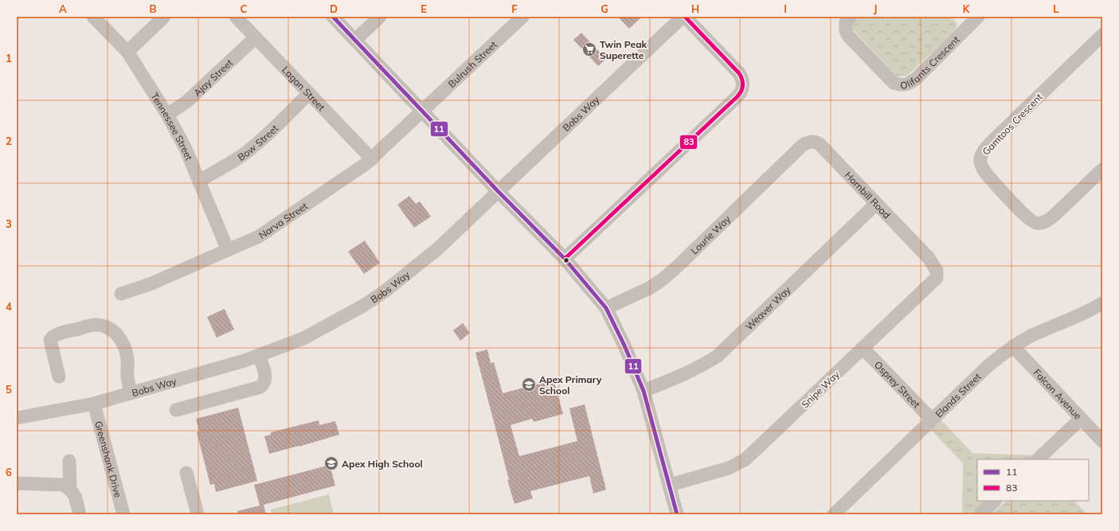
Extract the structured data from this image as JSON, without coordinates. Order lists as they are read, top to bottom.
{
  "streets": {
    "street": [
      "Olifants Crescent",
      "Bulrush Street",
      "Ajay Street",
      "Lagan Street",
      "Bobs Way",
      "Gamtoos Crescent",
      "Tennessee Street",
      "Bow Street",
      "Hornbill Road",
      "Narva Street",
      "Lourie Way",
      "Weaver Way",
      "Osprey Street",
      "Snipe Way",
      "Falcon Avenue",
      "Elands Street",
      "Greenshank Drive"
    ]
  },
  "crossings": [
    ["Bulrush Street", "Narva Street"],
    ["Ajay Street", "Lagan Street"],
    ["Ajay Street", "Tennessee Street"],
    ["Lagan Street", "Bow Street"],
    ["Lagan Street", "Narva Street"],
    ["Bobs Way", "Greenshank Drive"],
    ["Tennessee Street", "Bow Street"],
    ["Tennessee Street", "Narva Street"],
    ["Hornbill Road", "Lourie Way"],
    ["Hornbill Road", "Weaver Way"],
    ["Hornbill Road", "Snipe Way"],
    ["Osprey Street", "Snipe Way"],
    ["Osprey Street", "Elands Street"],
    ["Falcon Avenue", "Elands Street"]
  ],
  "places": {
    "supermarket": ["Twin Peak Superette"],
    "school or university": ["Apex Primary School", "Apex High School"]
  },
  "lines": ["transit line 11", "transit line 83"],
  "legend": ["11", "83"],
  "grid": {
    "columns": [
      "A",
      "B",
      "C",
      "D",
      "E",
      "F",
      "G",
      "H",
      "I",
      "J",
      "K",
      "L"
    ],
    "rows": [
      "1",
      "2",
      "3",
      "4",
      "5",
      "6"
    ]
  }
}
